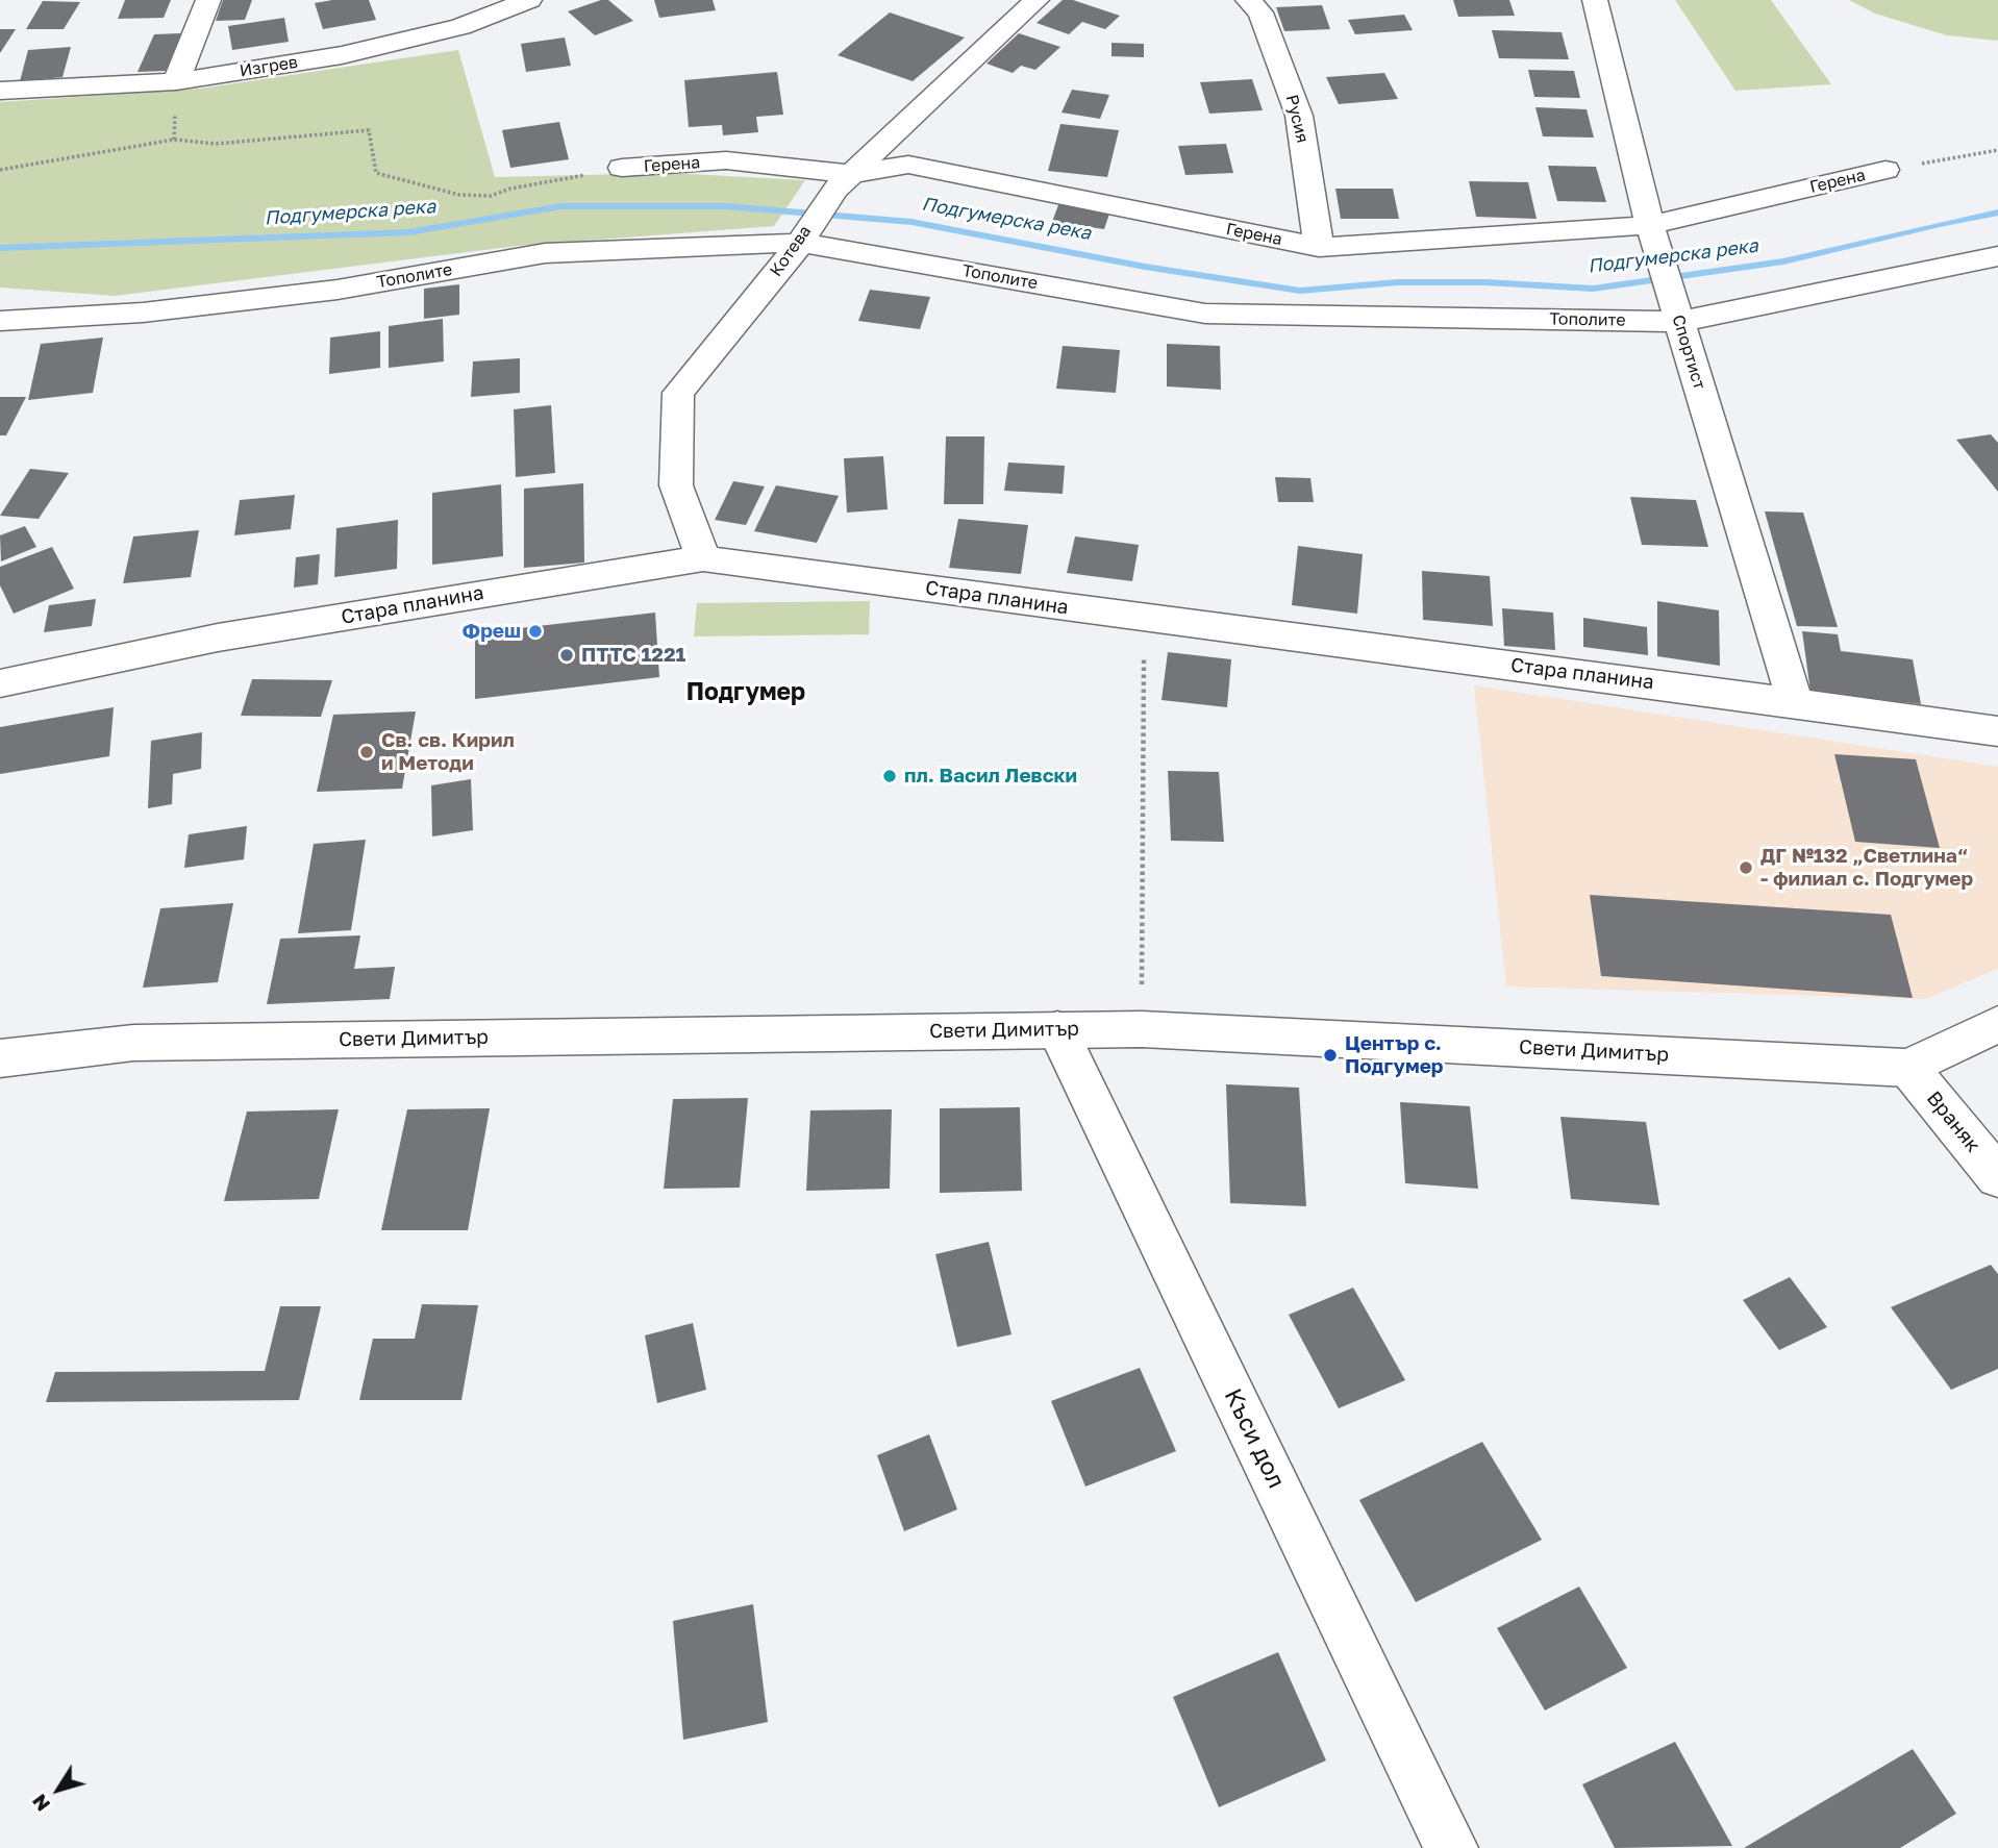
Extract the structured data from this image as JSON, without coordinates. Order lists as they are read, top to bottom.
{
  "streets": {
    "street": [
      "Изгрев",
      "Русия",
      "Герена",
      "Котева",
      "Тополите",
      "Спортист",
      "Стара планина",
      "Свети Димитър",
      "Враняк",
      "Къси дол"
    ]
  },
  "crossings": [
    ["Русия", "Герена"],
    ["Герена", "Котева"],
    ["Герена", "Спортист"],
    ["Котева", "Тополите"],
    ["Котева", "Стара планина"],
    ["Тополите", "Спортист"],
    ["Спортист", "Стара планина"],
    ["Свети Димитър", "Враняк"],
    ["Свети Димитър", "Къси дол"]
  ],
  "districts": ["Подгумер"],
  "water": ["Подгумерска река"],
  "places": [
    "Фреш",
    "ПТТС 1221",
    "Св. св. Кирил и Методи",
    "пл. Васил Левски",
    "ДГ №132 „Светлина“ - филиал с. Подгумер",
    "Център с. Подгумер"
  ],
  "north": "bottom left"
}
